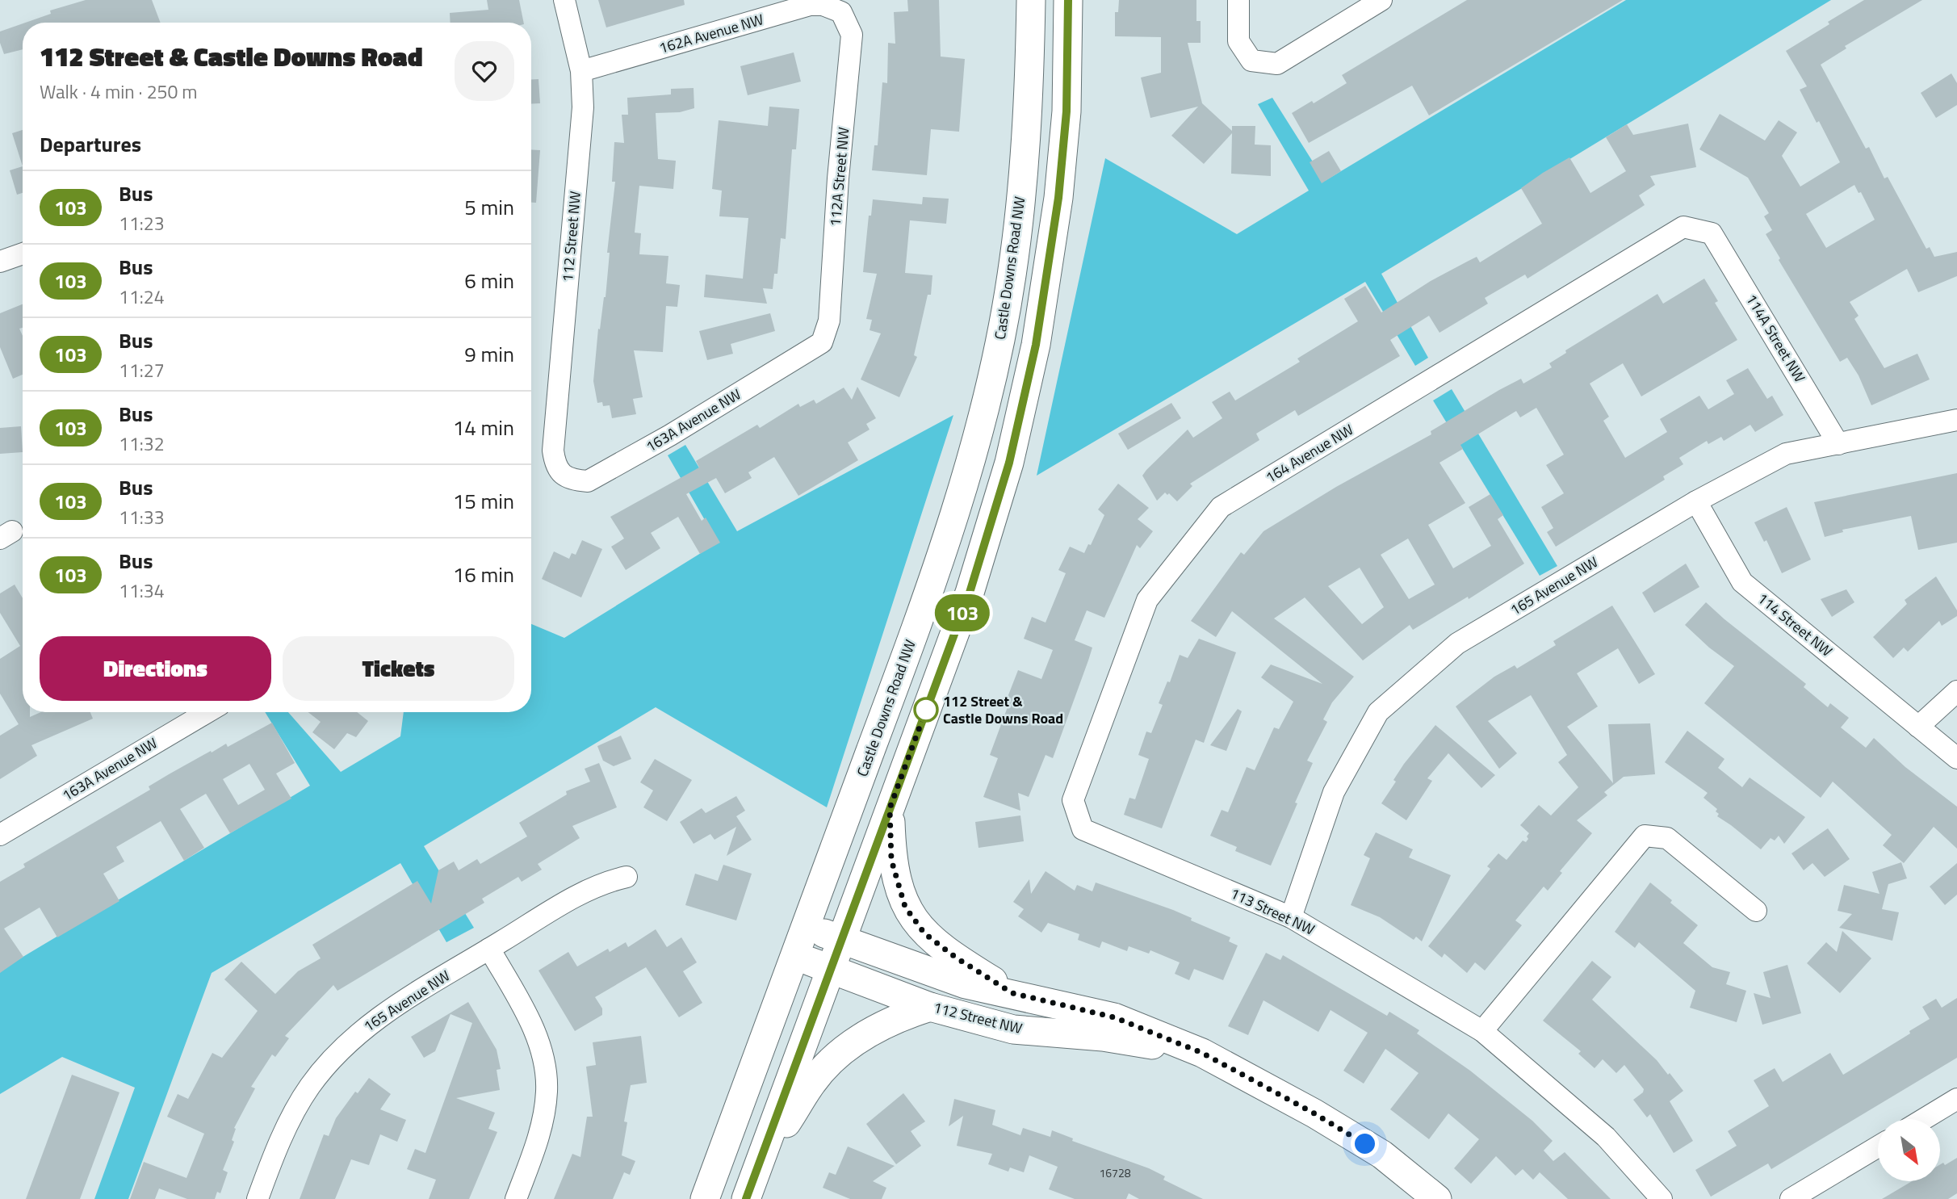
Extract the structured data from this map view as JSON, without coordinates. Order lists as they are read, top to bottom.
{
  "streets": {
    "main road": ["112 Street NW", "Castle Downs Road NW"],
    "street": [
      "162A Avenue NW",
      "112A Street NW",
      "114A Street NW",
      "163A Avenue NW",
      "164 Avenue NW",
      "165 Avenue NW",
      "114 Street NW",
      "113 Street NW"
    ]
  },
  "crossings": [
    ["162A Avenue NW", "112A Street NW"],
    ["162A Avenue NW", "112 Street NW"],
    ["112A Street NW", "163A Avenue NW"],
    ["112 Street NW", "Castle Downs Road NW"],
    ["112 Street NW", "163A Avenue NW"],
    ["114A Street NW", "164 Avenue NW"],
    ["114A Street NW", "165 Avenue NW"],
    ["164 Avenue NW", "113 Street NW"],
    ["165 Avenue NW", "114 Street NW"],
    ["165 Avenue NW", "113 Street NW"]
  ],
  "places": ["112 Street & Castle Downs Road"],
  "lines": ["bus line 103"],
  "house_numbers": ["16728"],
  "north": "bottom right",
  "page": {
    "on_map": "103",
    "heading": [
      ["112 Street & Castle Downs Road", "Walk · 4 min · 250 m"],
      "Departures"
    ],
    "list": [
      {
        "mark": "103",
        "name": "Bus",
        "note": "11:23",
        "value": "5 min"
      },
      {
        "mark": "103",
        "name": "Bus",
        "note": "11:24",
        "value": "6 min"
      },
      {
        "mark": "103",
        "name": "Bus",
        "note": "11:27",
        "value": "9 min"
      },
      {
        "mark": "103",
        "name": "Bus",
        "note": "11:32",
        "value": "14 min"
      },
      {
        "mark": "103",
        "name": "Bus",
        "note": "11:33",
        "value": "15 min"
      },
      {
        "mark": "103",
        "name": "Bus",
        "note": "11:34",
        "value": "16 min"
      }
    ],
    "buttons": ["Directions", "Tickets"]
  }
}
